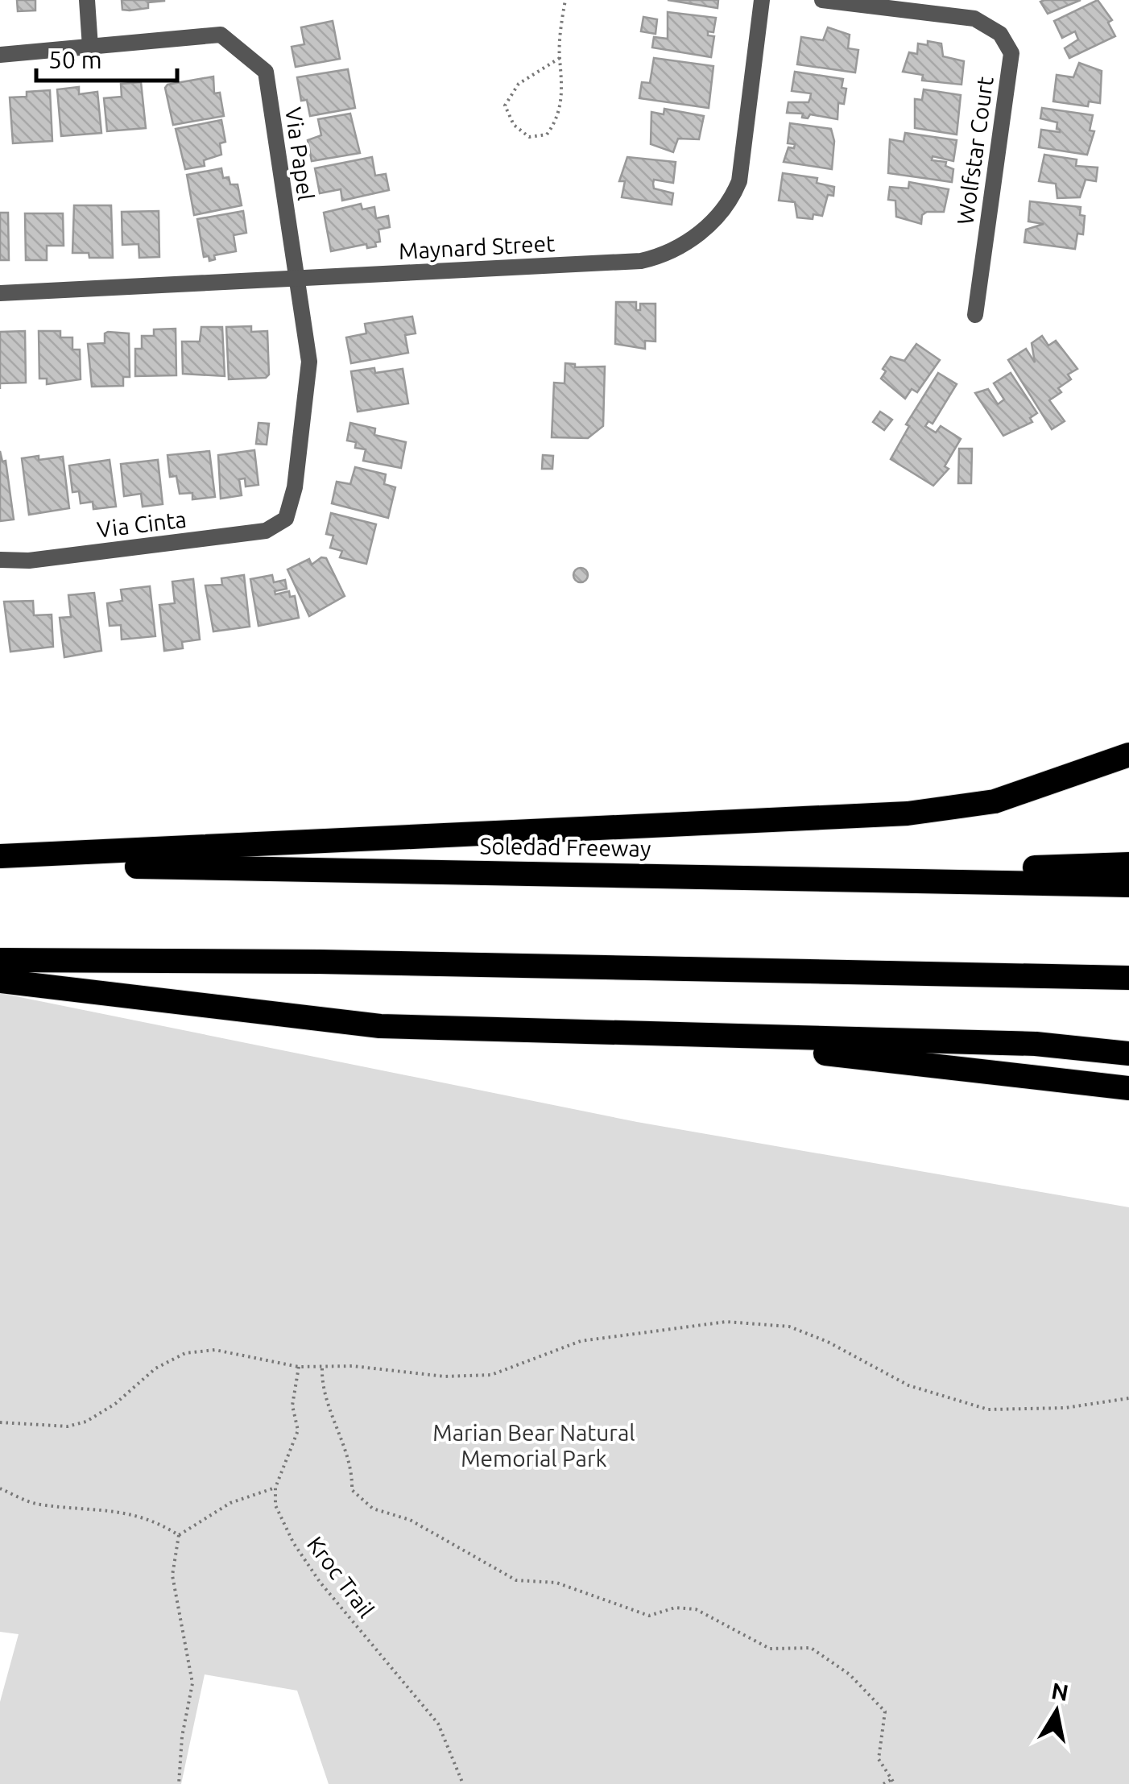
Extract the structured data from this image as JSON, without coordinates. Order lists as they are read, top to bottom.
{
  "streets": {
    "highway": ["Soledad Freeway"],
    "street": [
      "Wolfstar Court",
      "Via Papel",
      "Maynard Street",
      "Via Cinta"
    ],
    "path": ["Kroc Trail"]
  },
  "crossings": [
    ["Via Papel", "Maynard Street"],
    ["Via Papel", "Via Cinta"]
  ],
  "parks": ["Marian Bear Natural Memorial Park"],
  "scale_bar": "50 m",
  "north": "top"
}
